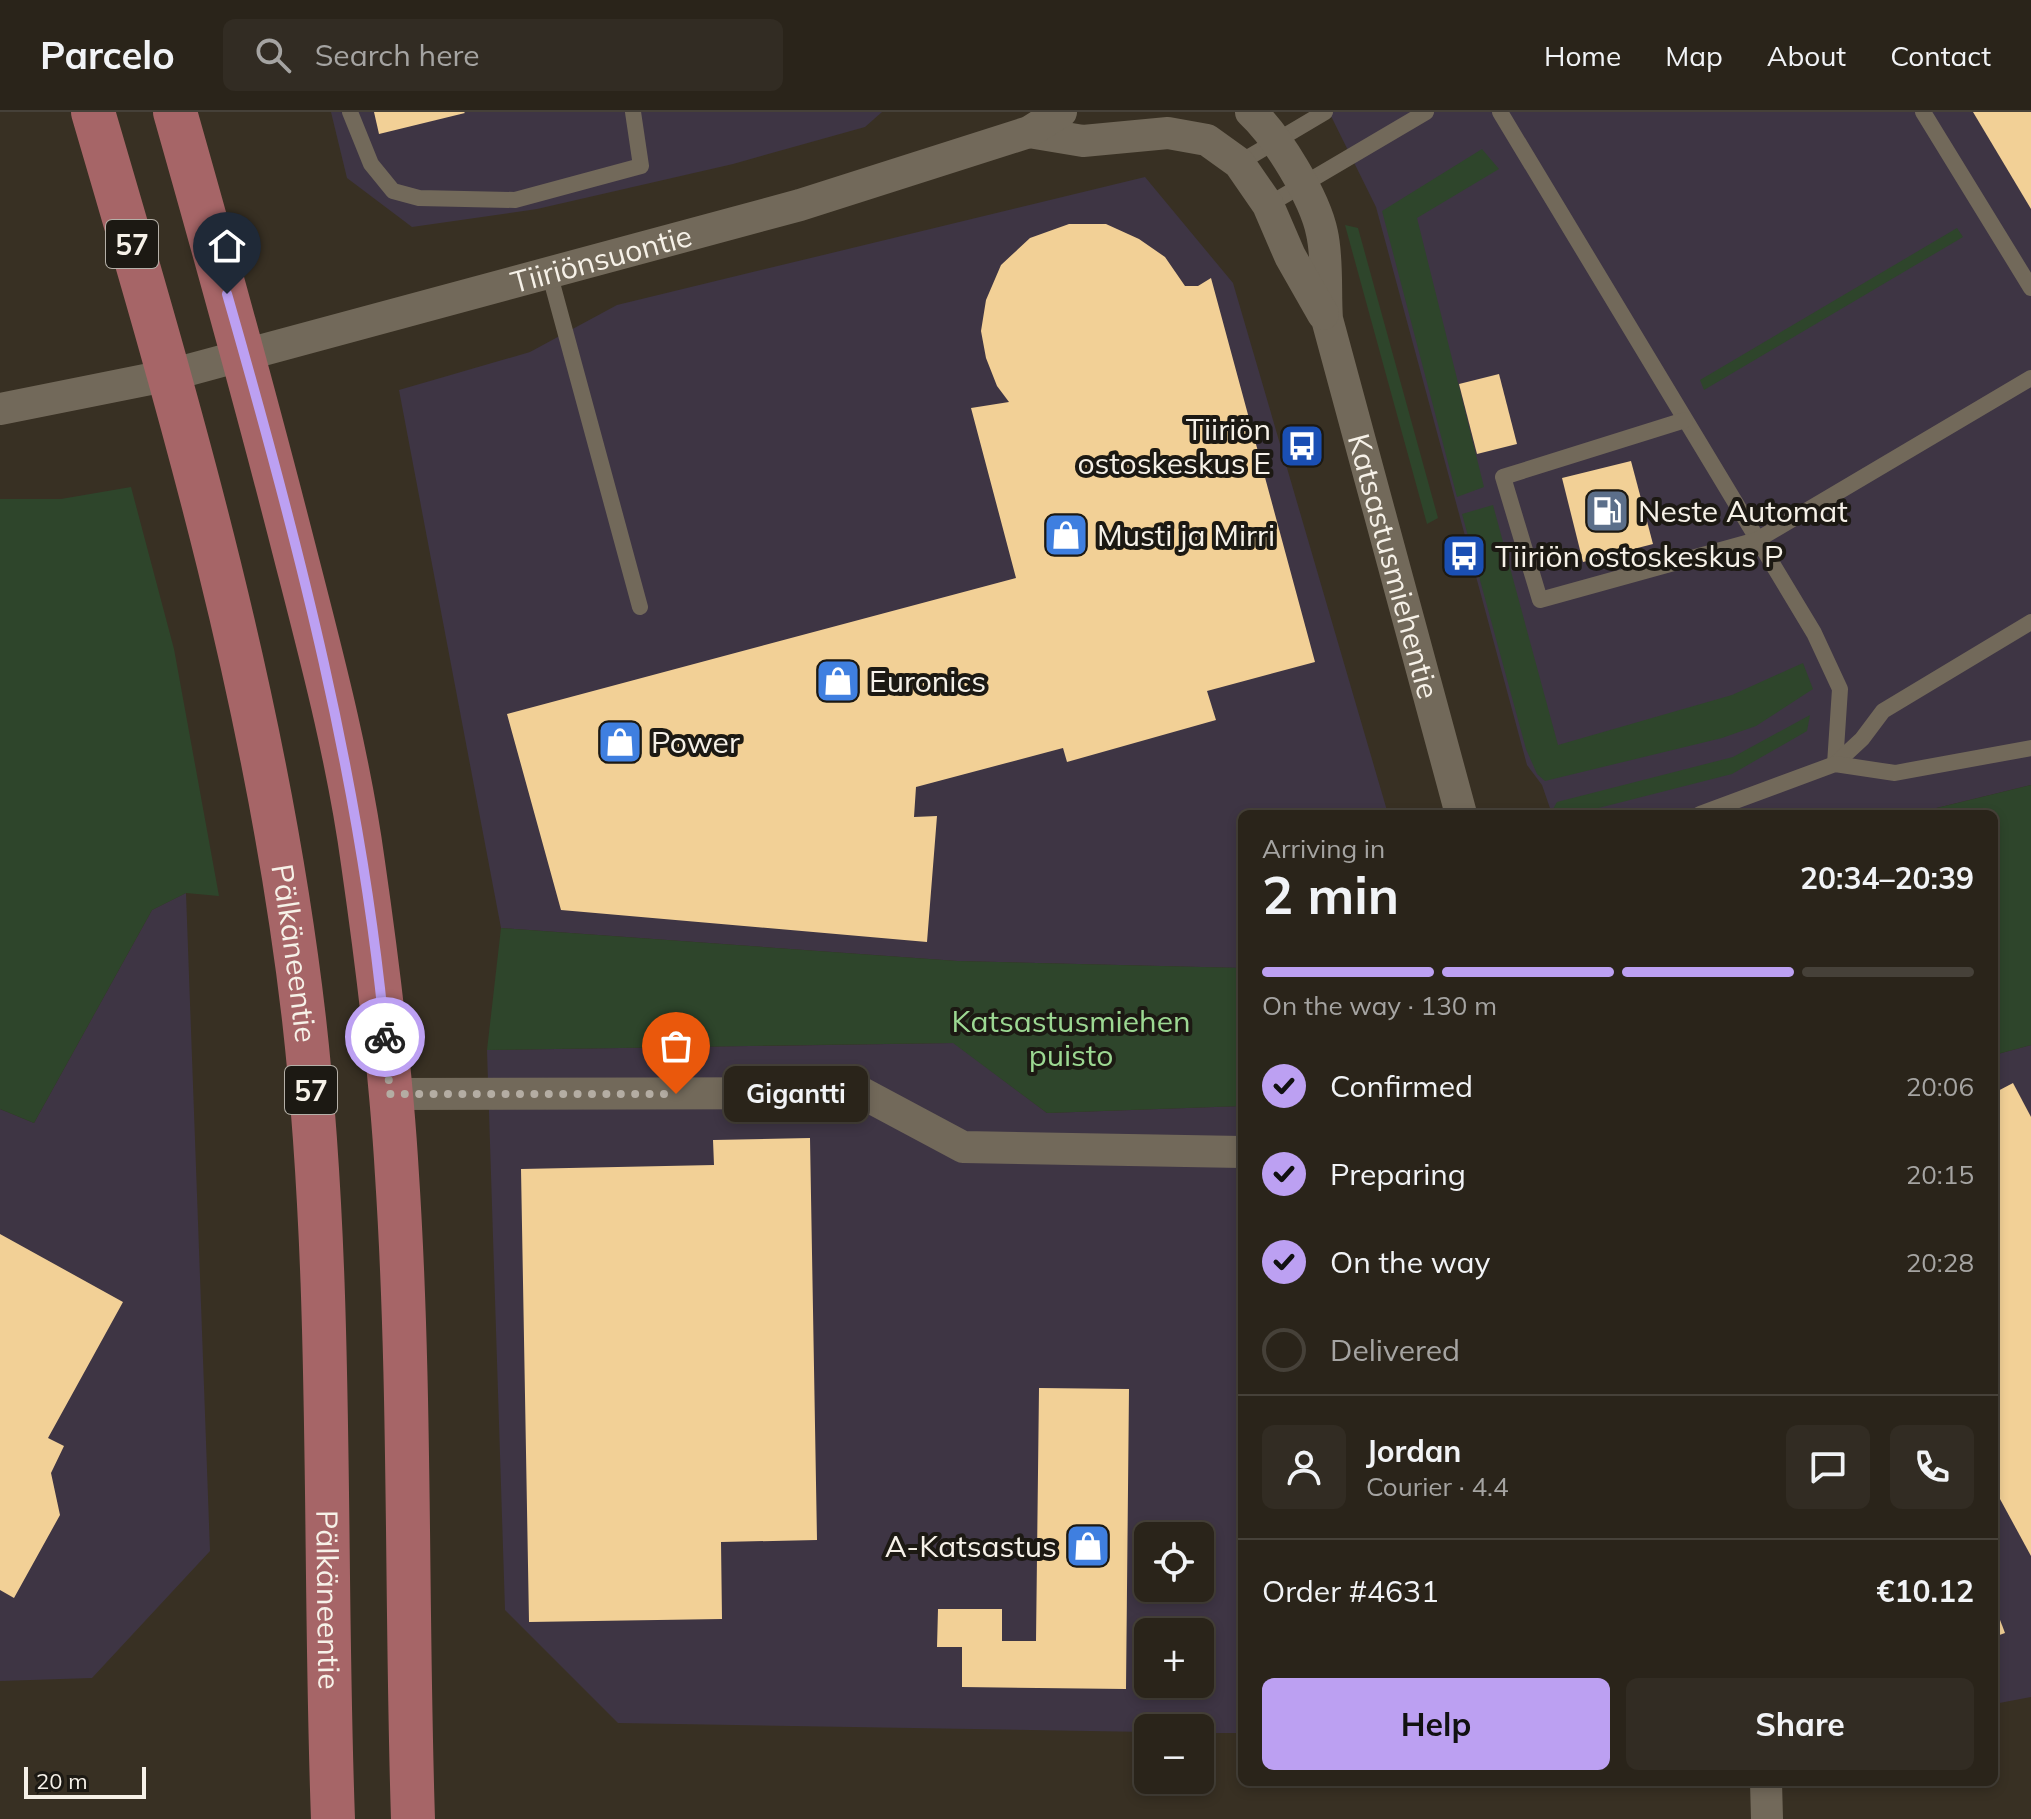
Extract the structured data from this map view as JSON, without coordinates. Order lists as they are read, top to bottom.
{
  "streets": {
    "main road": ["57", "Pälkäneentie"],
    "street": ["Tiiriönsuontie", "Katsastusmiehentie"]
  },
  "crossings": [
    ["Tiiriönsuontie", "Katsastusmiehentie"],
    ["Tiiriönsuontie", "Pälkäneentie"]
  ],
  "parks": ["Katsastusmiehen puisto"],
  "places": {
    "bus stop": ["Tiiriön ostoskeskus E", "Tiiriön ostoskeskus P"],
    "fuel station": ["Neste Automat"],
    "shop": [
      "Musti ja Mirri",
      "Euronics",
      "Power",
      "A-Katsastus"
    ],
    "other": ["Gigantti"]
  },
  "scale_bar": "20 m",
  "page": {
    "header": "Parcelo",
    "search": "Search here",
    "nav": [
      "Home",
      "Map",
      "About",
      "Contact"
    ],
    "heading": ["2 min", "Arriving in", "20:34–20:39"],
    "panel": [
      "Jordan",
      "Courier · 4.4",
      "Order #4631",
      "€10.12"
    ],
    "bar": "On the way · 130 m",
    "list": [
      ["Confirmed", "20:06"],
      ["Preparing", "20:15"],
      ["On the way", "20:28"],
      "Delivered"
    ],
    "bubble": "Gigantti",
    "map_buttons": ["+", "−"],
    "buttons": ["Help", "Share"],
    "scale": "20 m"
  }
}
